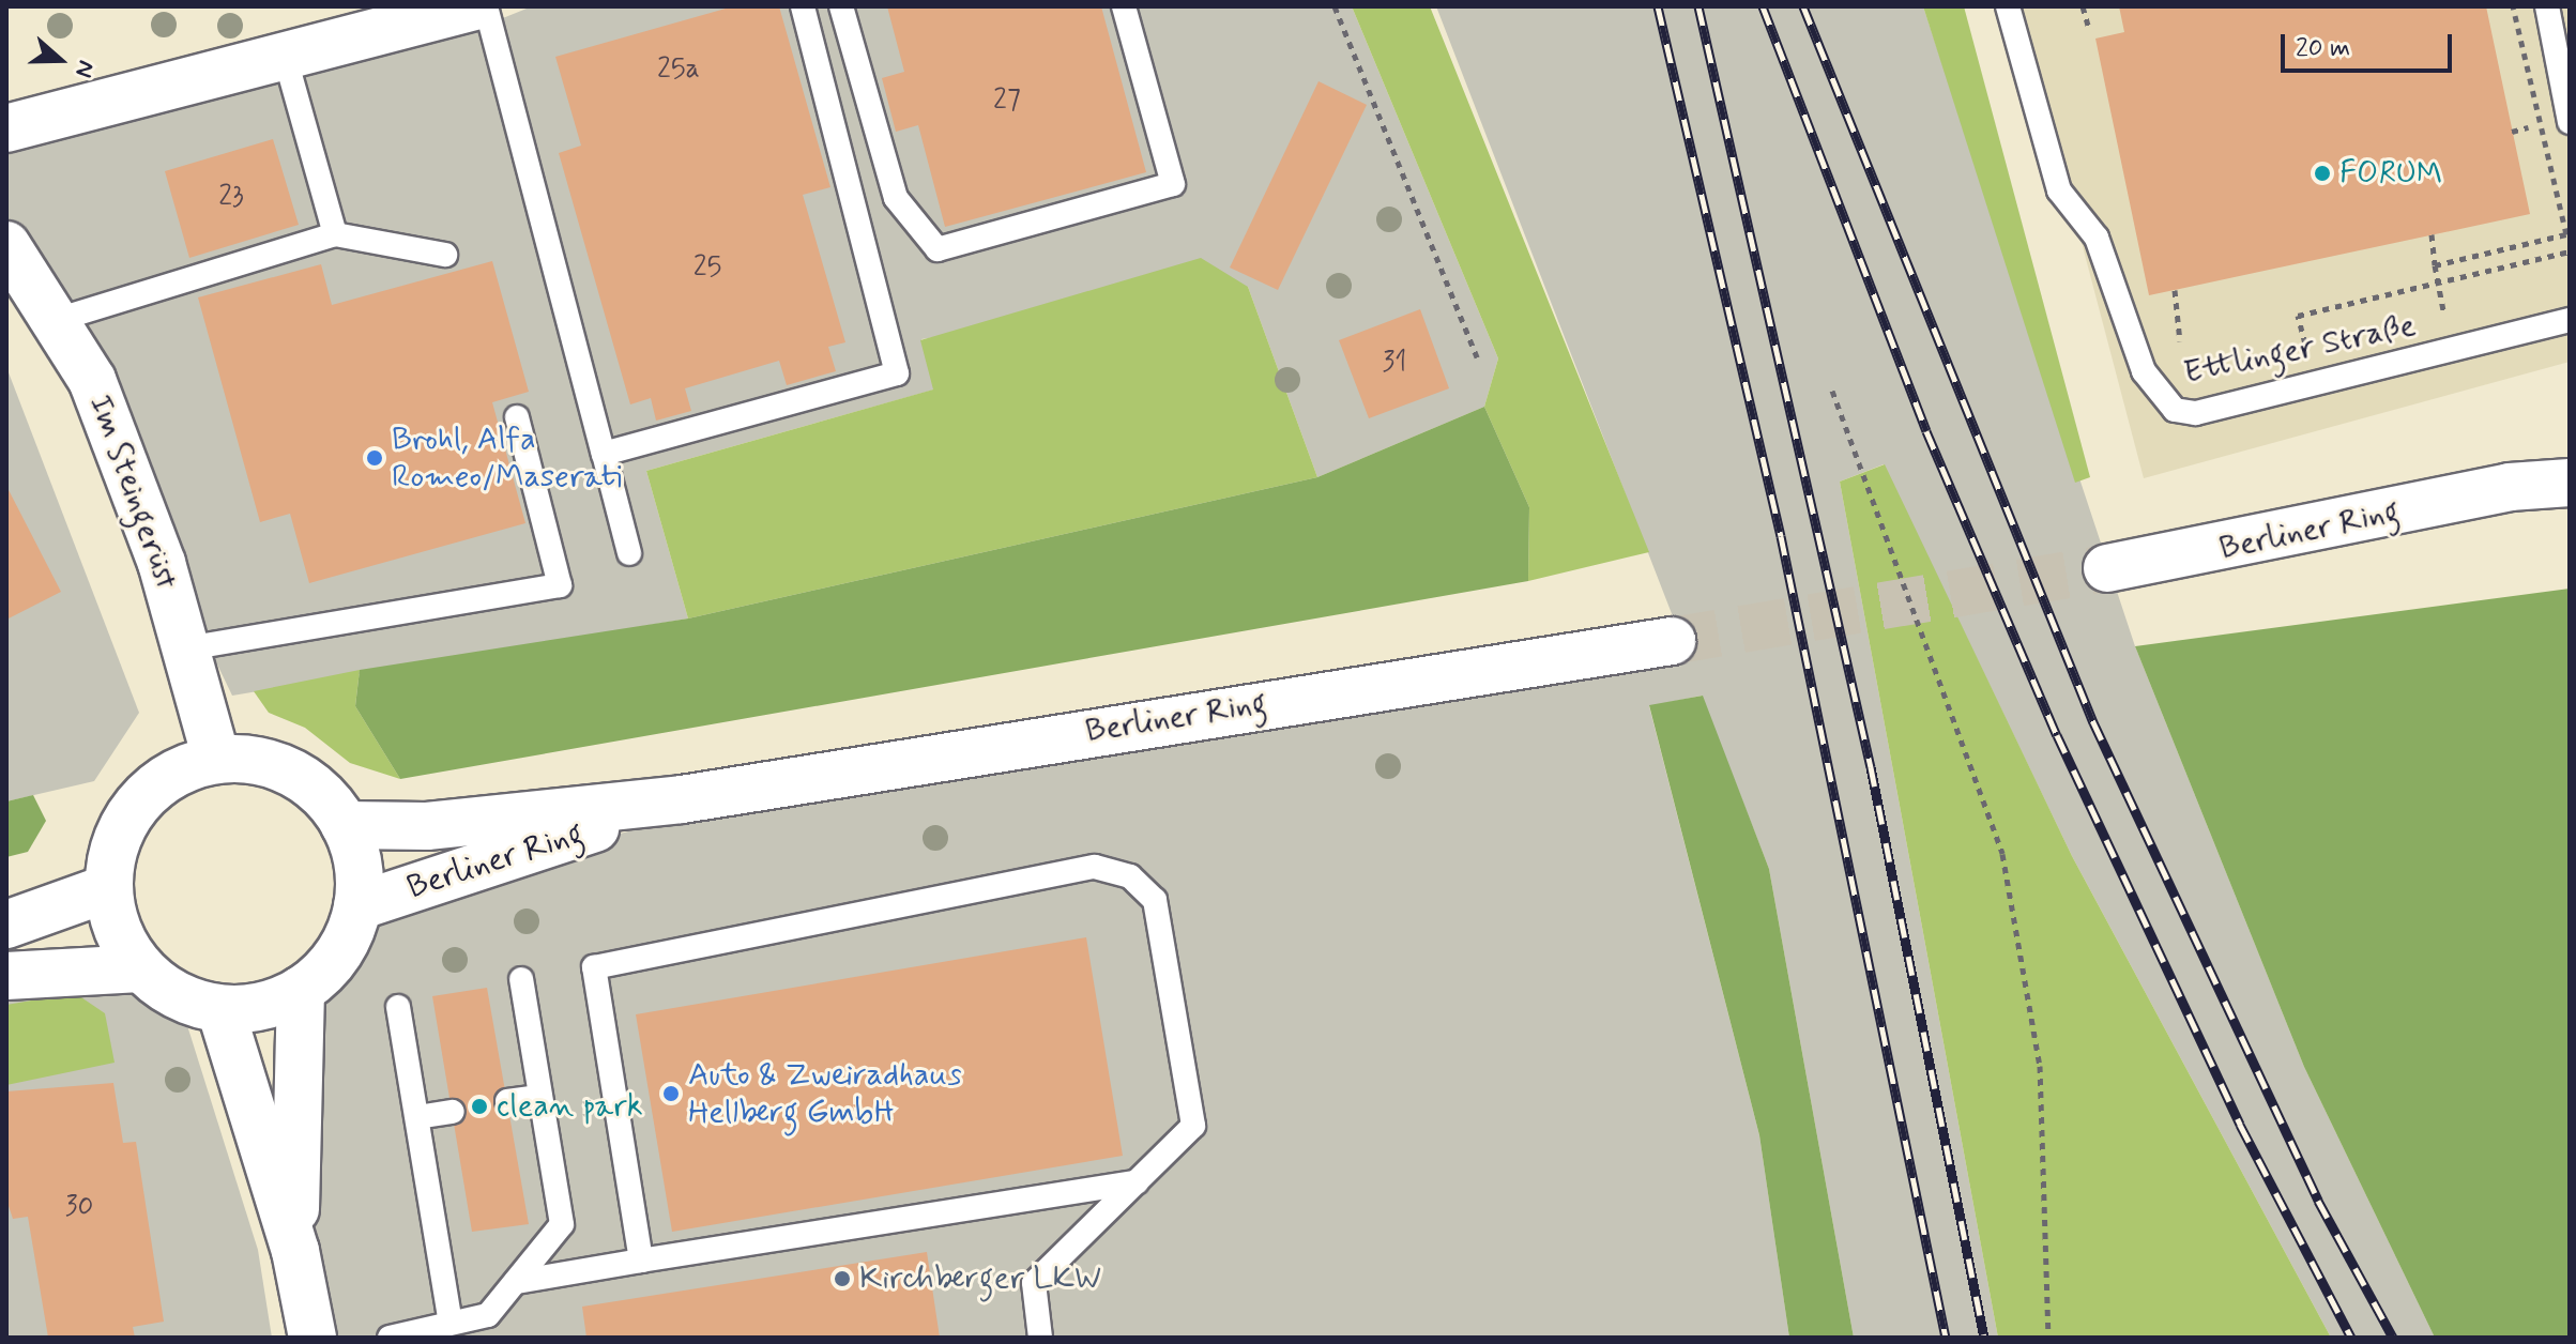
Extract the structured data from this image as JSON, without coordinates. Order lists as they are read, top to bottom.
{
  "streets": {
    "street": ["Im Steingerüst", "Berliner Ring"],
    "lane": ["Ettlinger Straße"]
  },
  "crossings": [
    ["Im Steingerüst", "Berliner Ring"]
  ],
  "places": [
    "FORUM",
    "Brohl, Alfa Romeo/Maserati",
    "Auto & Zweiradhaus Hellberg GmbH",
    "clean park",
    "Kirchberger LKW"
  ],
  "house_numbers": [
    "25a",
    "27",
    "23",
    "25",
    "31",
    "30"
  ],
  "scale_bar": "20 m",
  "north": "right"
}
